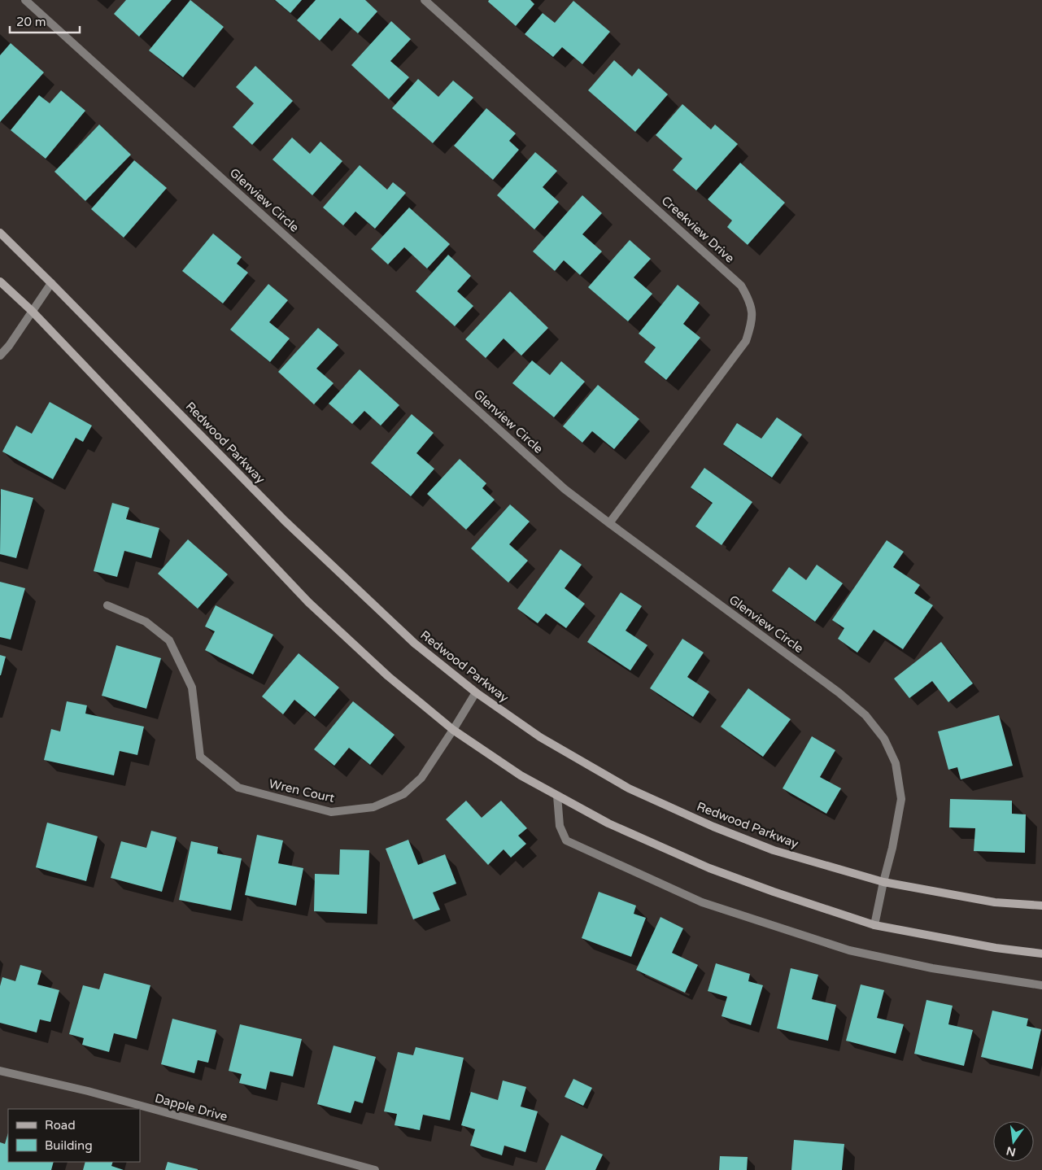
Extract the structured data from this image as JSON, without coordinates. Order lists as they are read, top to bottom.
{
  "streets": {
    "main road": ["Redwood Parkway"],
    "street": [
      "Glenview Circle",
      "Creekview Drive",
      "Wren Court",
      "Dapple Drive"
    ]
  },
  "crossings": [
    ["Glenview Circle", "Creekview Drive"],
    ["Glenview Circle", "Redwood Parkway"],
    ["Redwood Parkway", "Wren Court"]
  ],
  "legend": ["Road", "Building"],
  "scale_bar": "20 m",
  "north": "bottom"
}
